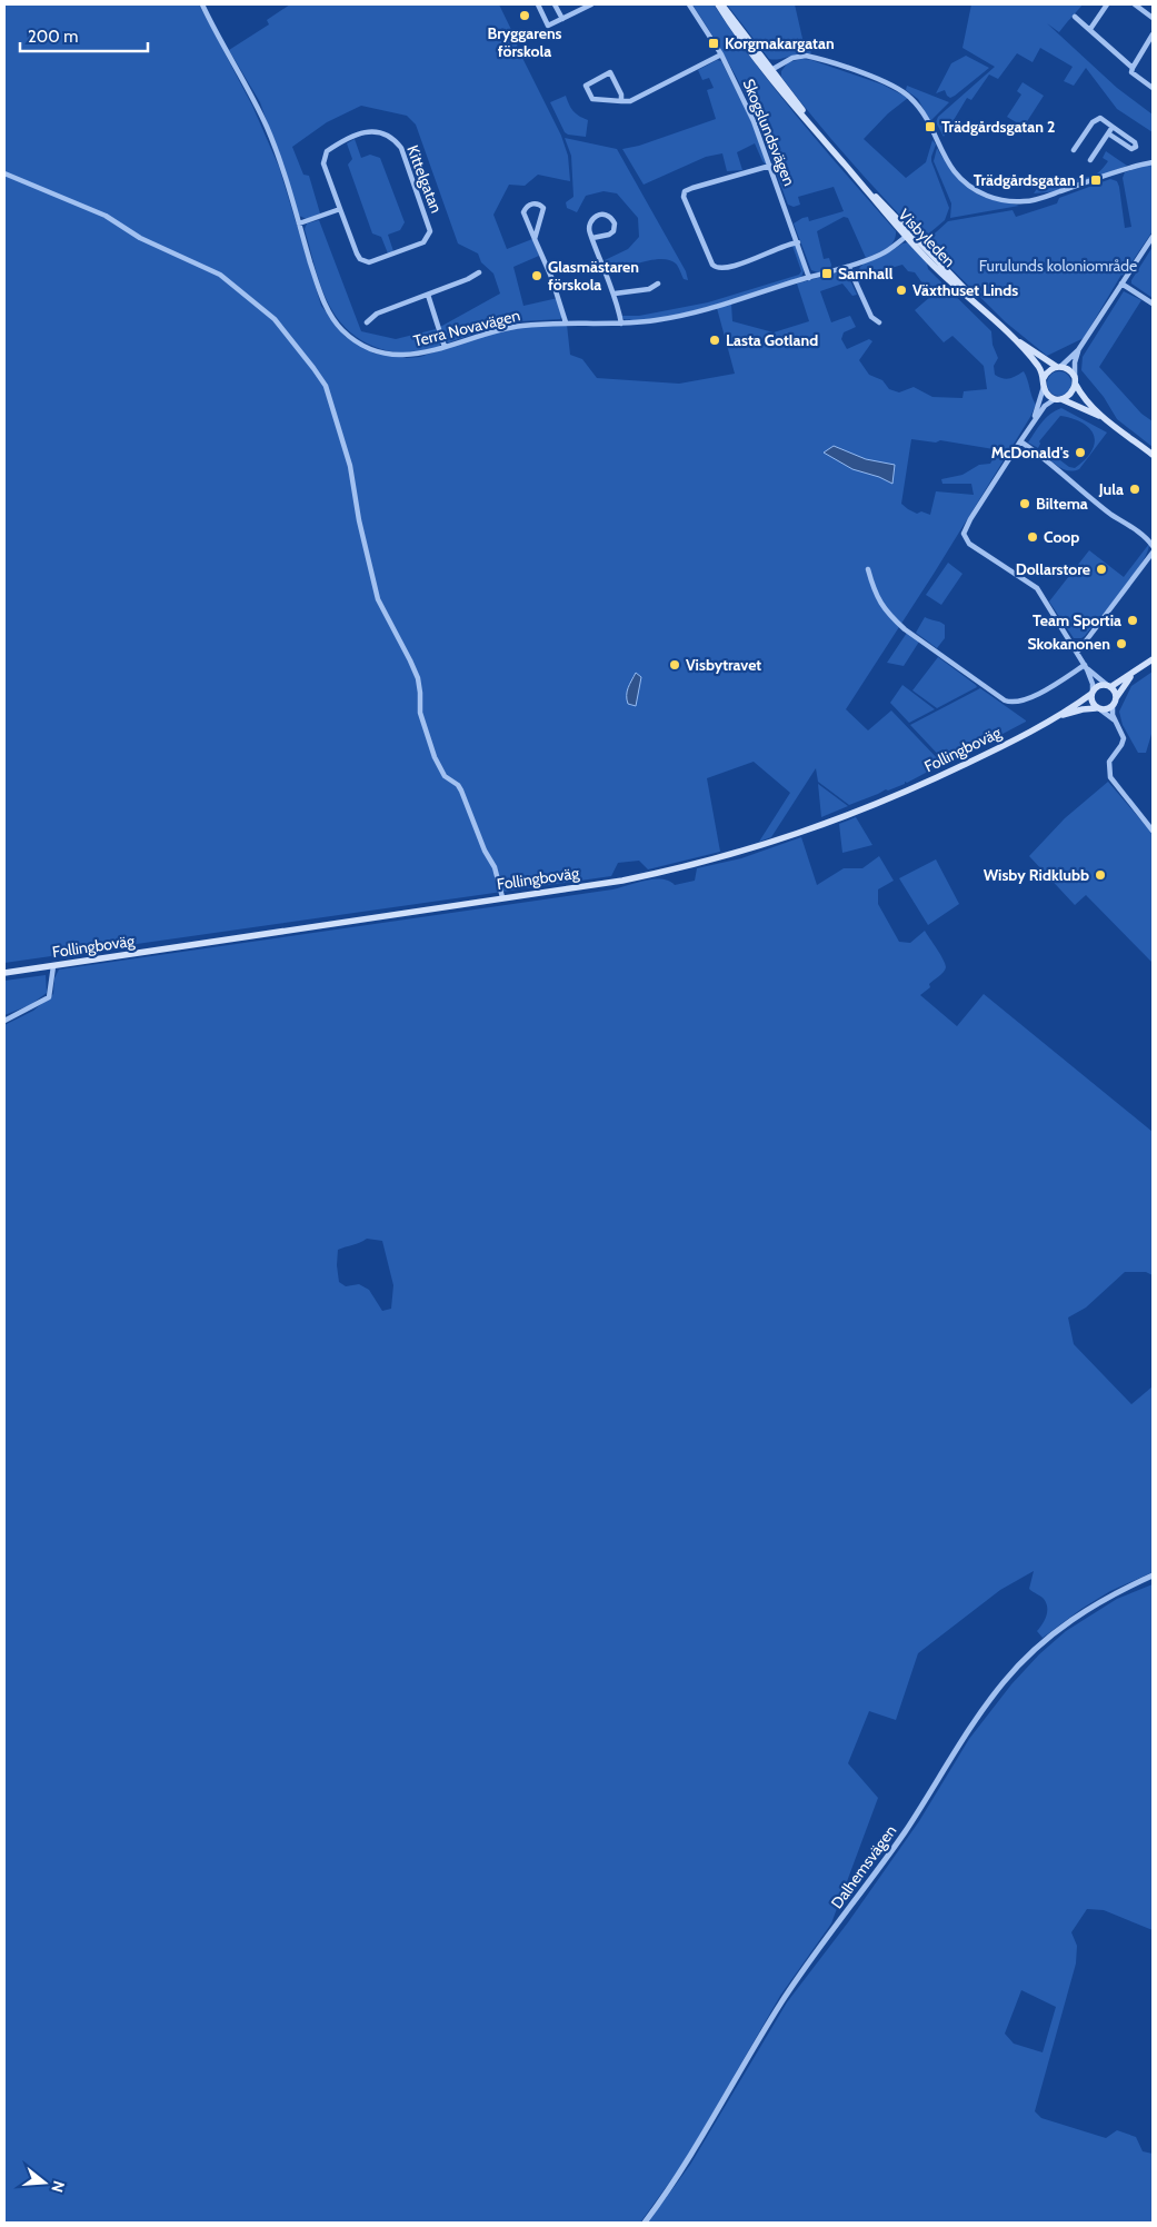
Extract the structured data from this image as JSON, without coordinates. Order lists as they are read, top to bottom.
{
  "streets": {
    "main road": ["Visbyleden", "Follingboväg"],
    "street": [
      "Skogslundsvägen",
      "Kittelgatan",
      "Terra Novavägen",
      "Dalhemsvägen"
    ]
  },
  "crossings": [
    ["Skogslundsvägen", "Terra Novavägen"],
    ["Visbyleden", "Terra Novavägen"]
  ],
  "parks": ["Furulunds koloniområde"],
  "places": {
    "other": [
      "Bryggarens förskola",
      "Glasmästaren förskola",
      "Växthuset Linds",
      "Lasta Gotland",
      "McDonald's",
      "Jula",
      "Biltema",
      "Coop",
      "Dollarstore",
      "Team Sportia",
      "Skokanonen",
      "Visbytravet",
      "Wisby Ridklubb"
    ],
    "transit": [
      "Korgmakargatan",
      "Trädgårdsgatan 2",
      "Trädgårdsgatan 1",
      "Samhall"
    ]
  },
  "scale_bar": "200 m",
  "north": "right"
}
